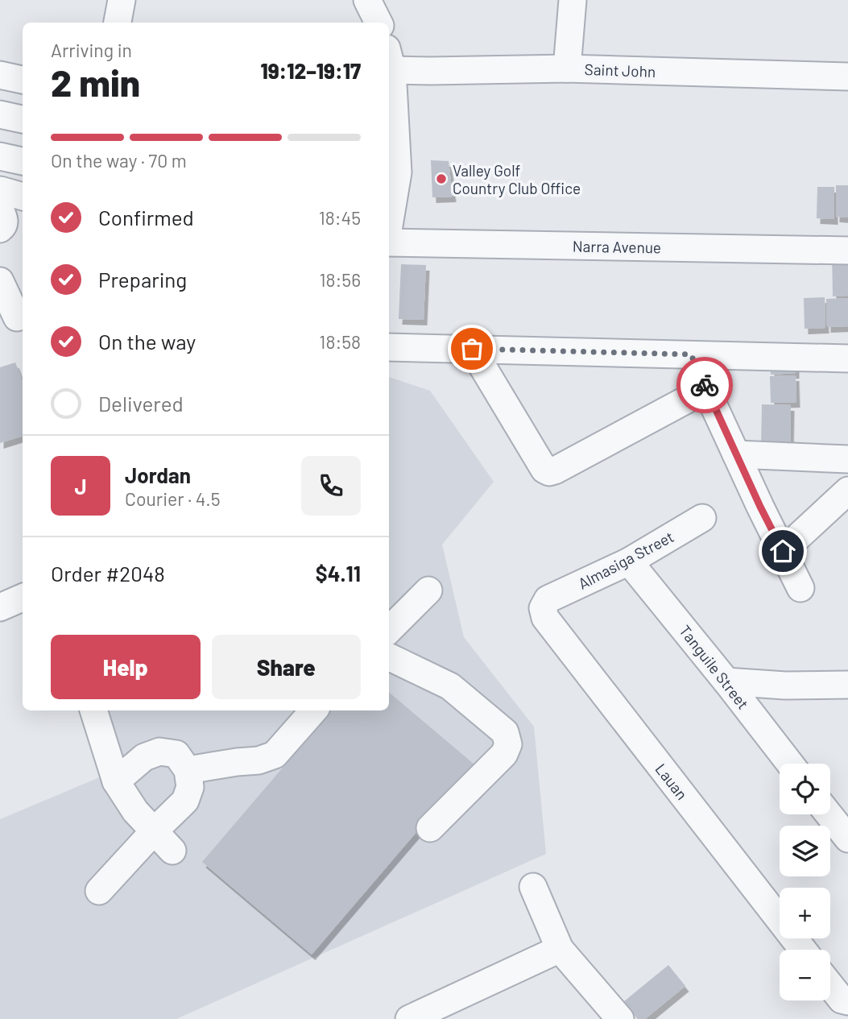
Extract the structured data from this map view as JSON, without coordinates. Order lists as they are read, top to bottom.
{
  "streets": {
    "street": [
      "Saint John",
      "Narra Avenue",
      "Almasiga Street",
      "Tanguile Street",
      "Lauan"
    ]
  },
  "crossings": [
    ["Almasiga Street", "Tanguile Street"],
    ["Almasiga Street", "Lauan"]
  ],
  "places": ["Valley Golf Country Club Office"],
  "page": {
    "heading": ["2 min", "Arriving in", "19:12–19:17"],
    "panel": [
      "Jordan",
      "Courier · 4.5",
      "Order #2048",
      "$4.11"
    ],
    "bar": "On the way · 70 m",
    "list": [
      ["Confirmed", "18:45"],
      ["Preparing", "18:56"],
      ["On the way", "18:58"],
      "Delivered"
    ],
    "round": "J",
    "buttons": ["Help", "Share"],
    "map_buttons": ["+", "−"]
  }
}
